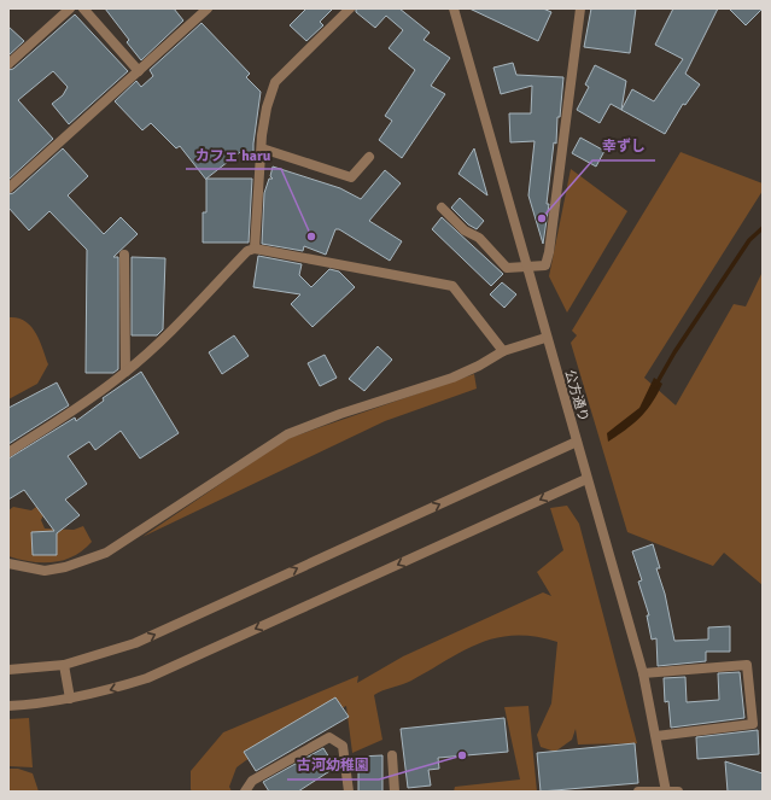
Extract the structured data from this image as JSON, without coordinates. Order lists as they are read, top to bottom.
{
  "streets": {
    "street": ["公方通り"]
  },
  "places": ["幸ずし", "カフェ haru", "古河幼稚園"]
}
